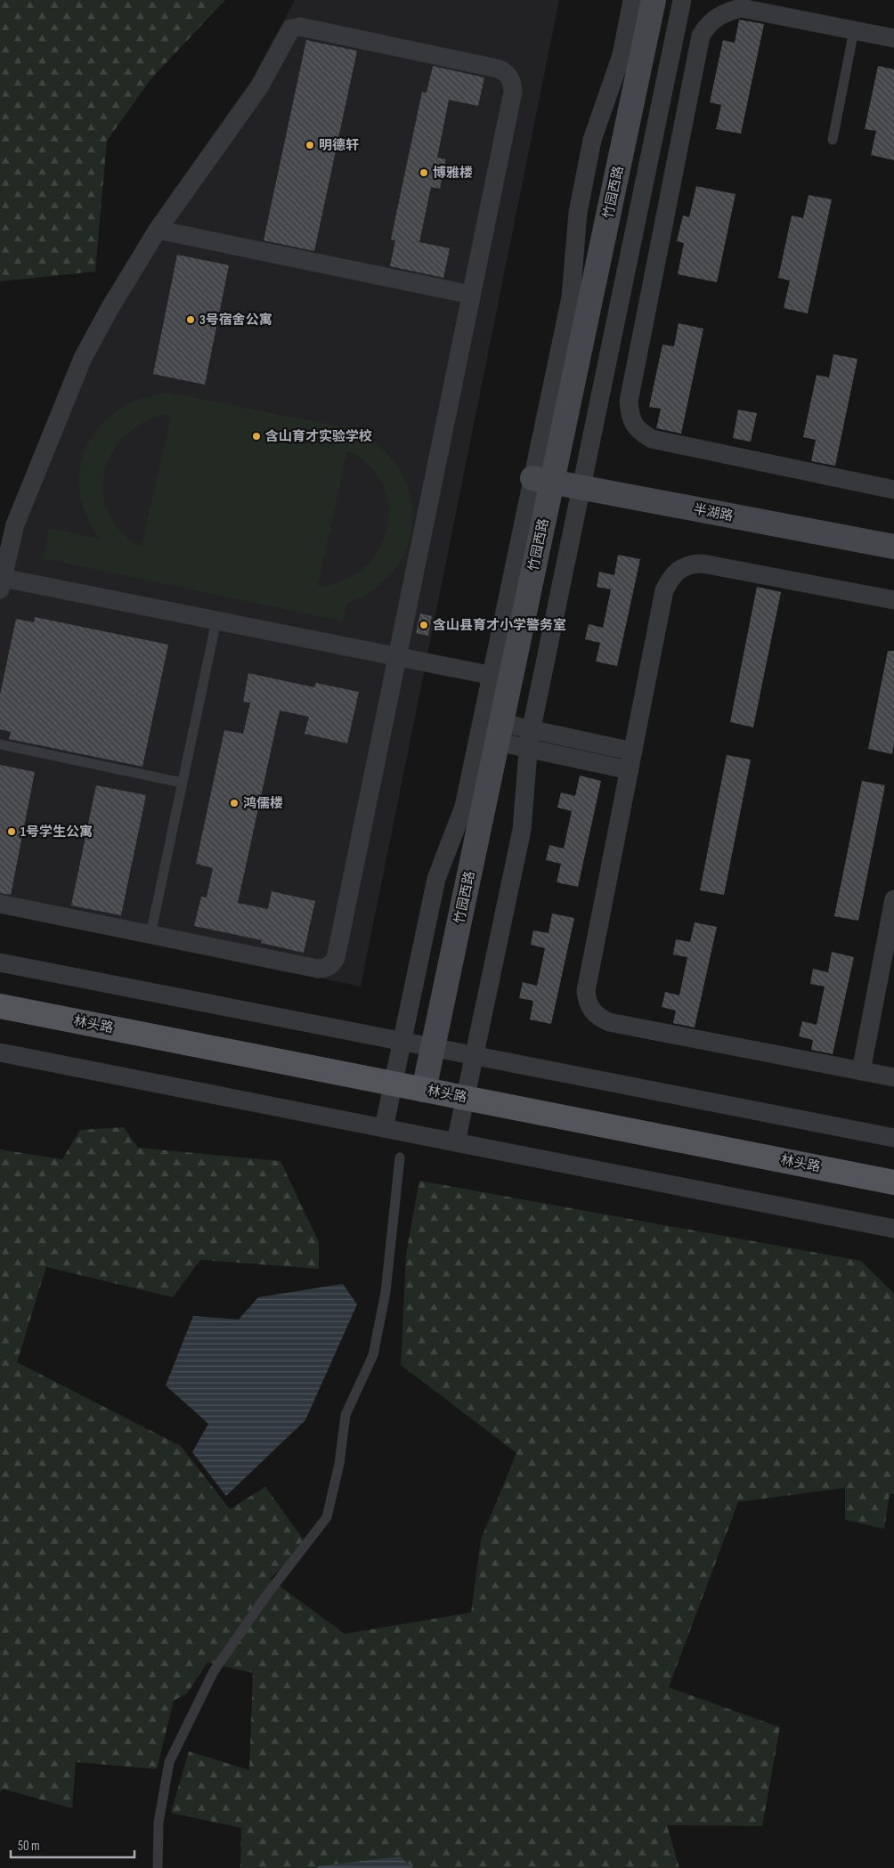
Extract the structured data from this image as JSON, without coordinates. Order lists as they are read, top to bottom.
{
  "streets": {
    "main road": ["竹园西路", "半湖路", "林头路"]
  },
  "crossings": [
    ["竹园西路", "半湖路"],
    ["竹园西路", "林头路"]
  ],
  "places": [
    "明德轩",
    "博雅楼",
    "3号宿舍公寓",
    "含山育才实验学校",
    "含山县育才小学警务室",
    "鸿儒楼",
    "1号学生公寓"
  ],
  "scale_bar": "50 m"
}
